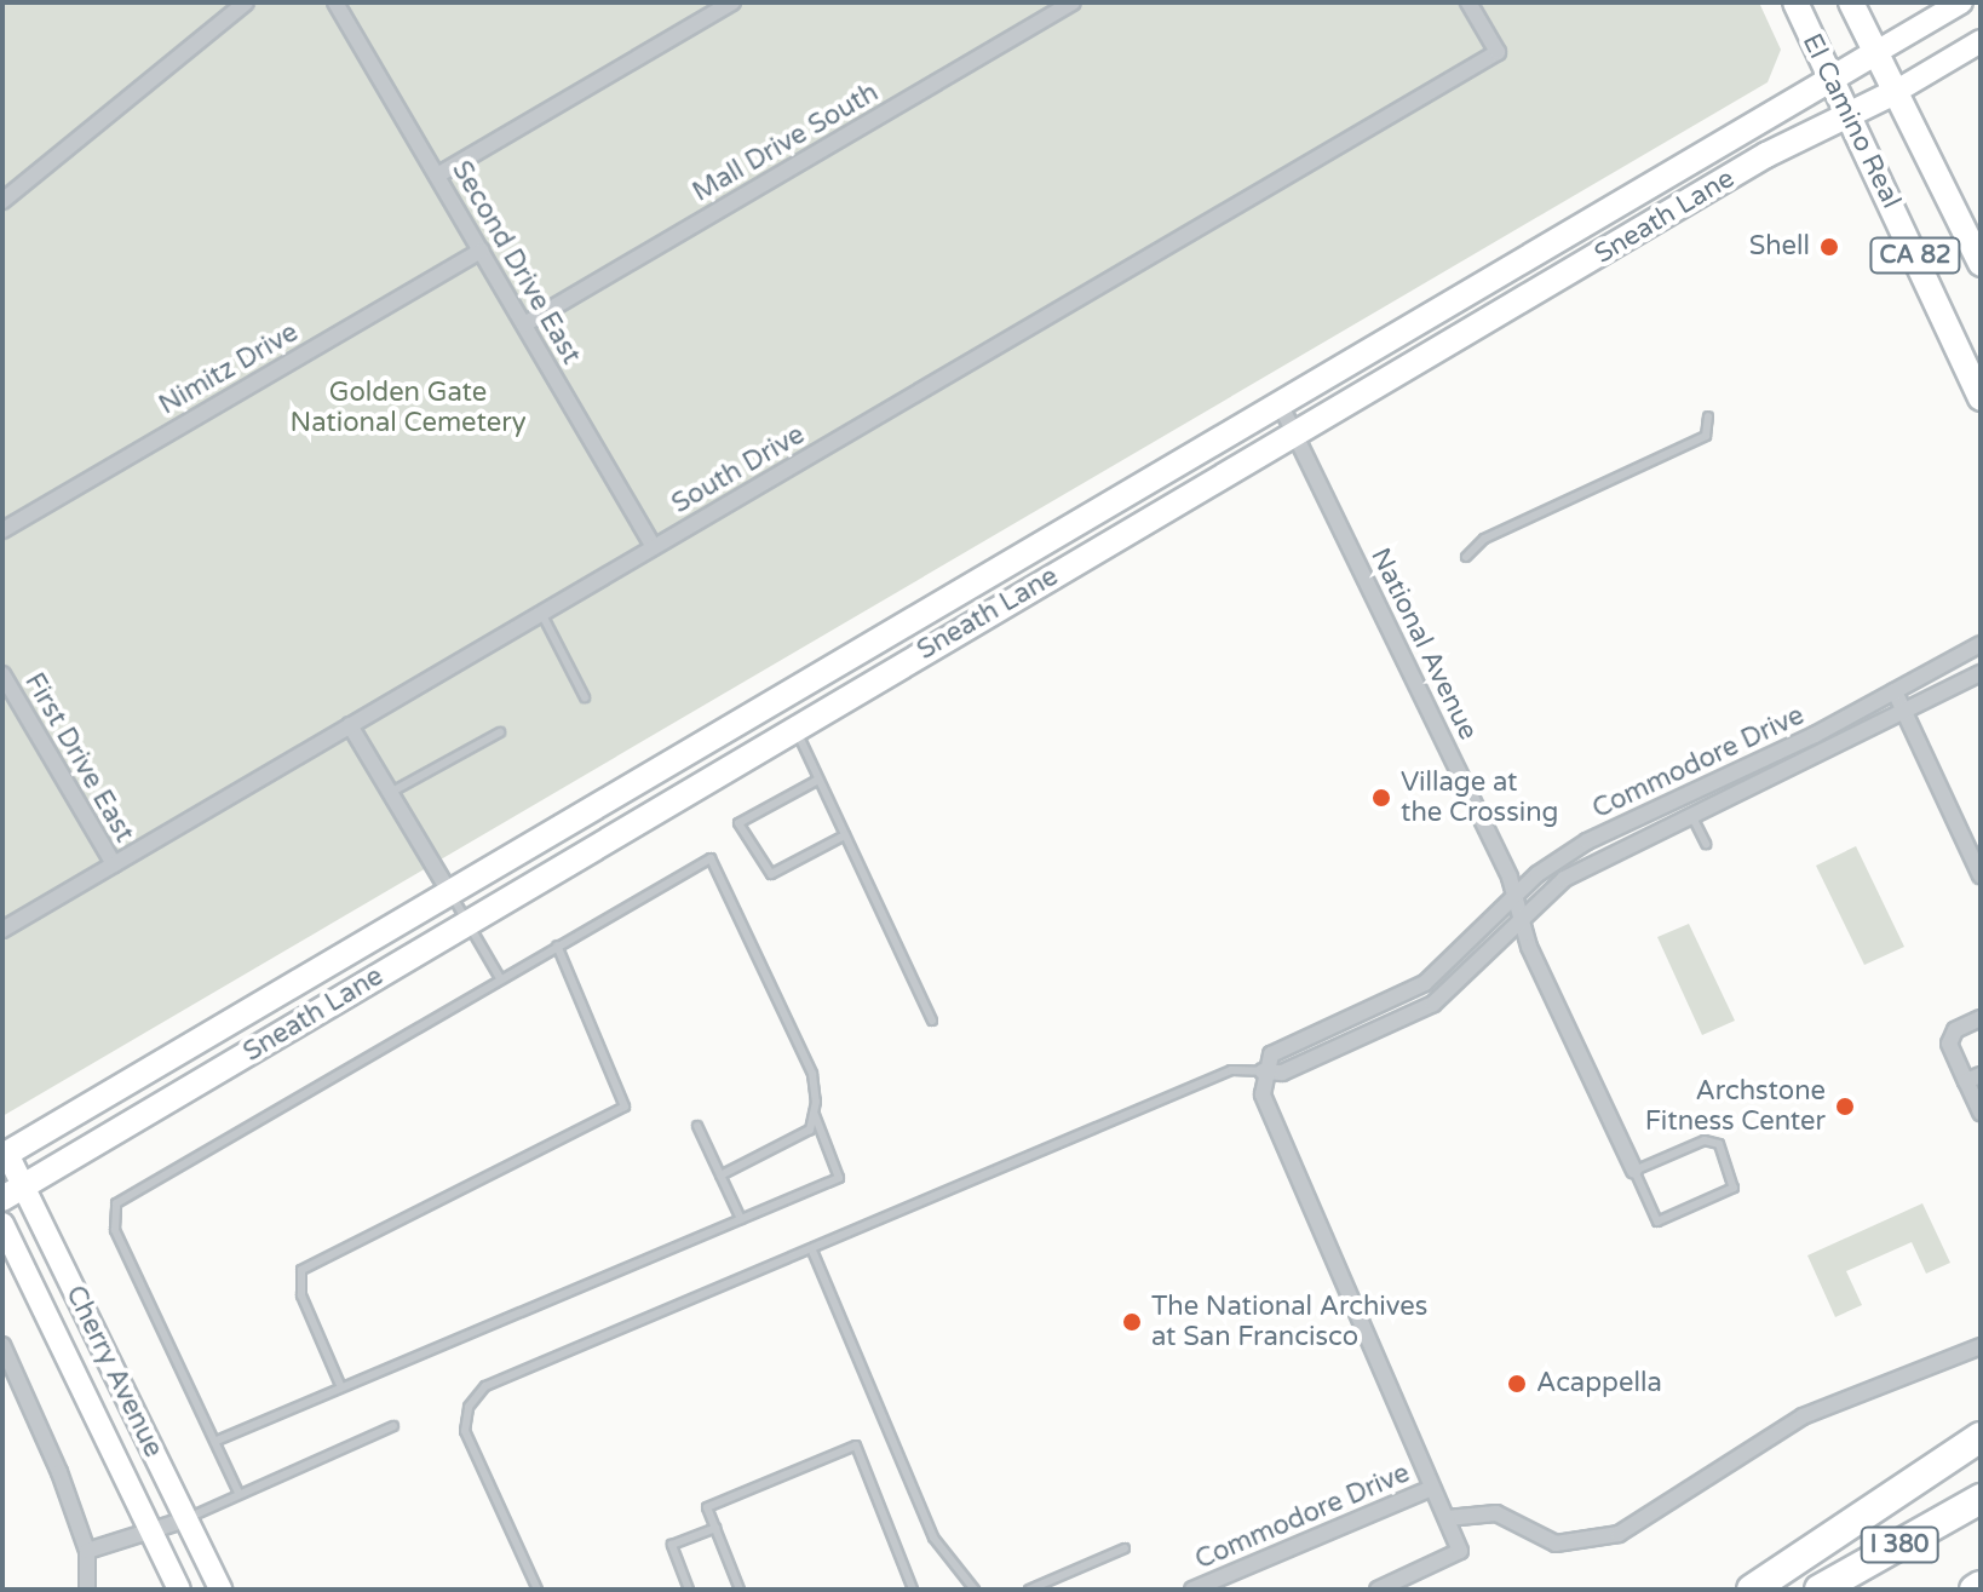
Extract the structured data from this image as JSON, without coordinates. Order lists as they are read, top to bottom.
{
  "streets": {
    "highway": ["I 380"],
    "main road": ["El Camino Real", "Sneath Lane", "CA 82"],
    "street": [
      "Mall Drive South",
      "Second Drive East",
      "Nimitz Drive",
      "South Drive",
      "National Avenue",
      "First Drive East",
      "Commodore Drive",
      "Cherry Avenue"
    ]
  },
  "crossings": [
    ["El Camino Real", "Sneath Lane"],
    ["Mall Drive South", "Second Drive East"],
    ["Sneath Lane", "National Avenue"],
    ["Sneath Lane", "Cherry Avenue"],
    ["Second Drive East", "Nimitz Drive"],
    ["Second Drive East", "South Drive"],
    ["South Drive", "First Drive East"],
    ["National Avenue", "Commodore Drive"]
  ],
  "parks": ["Golden Gate National Cemetery"],
  "places": [
    "Shell",
    "Village at the Crossing",
    "Archstone Fitness Center",
    "The National Archives at San Francisco",
    "Acappella"
  ]
}
